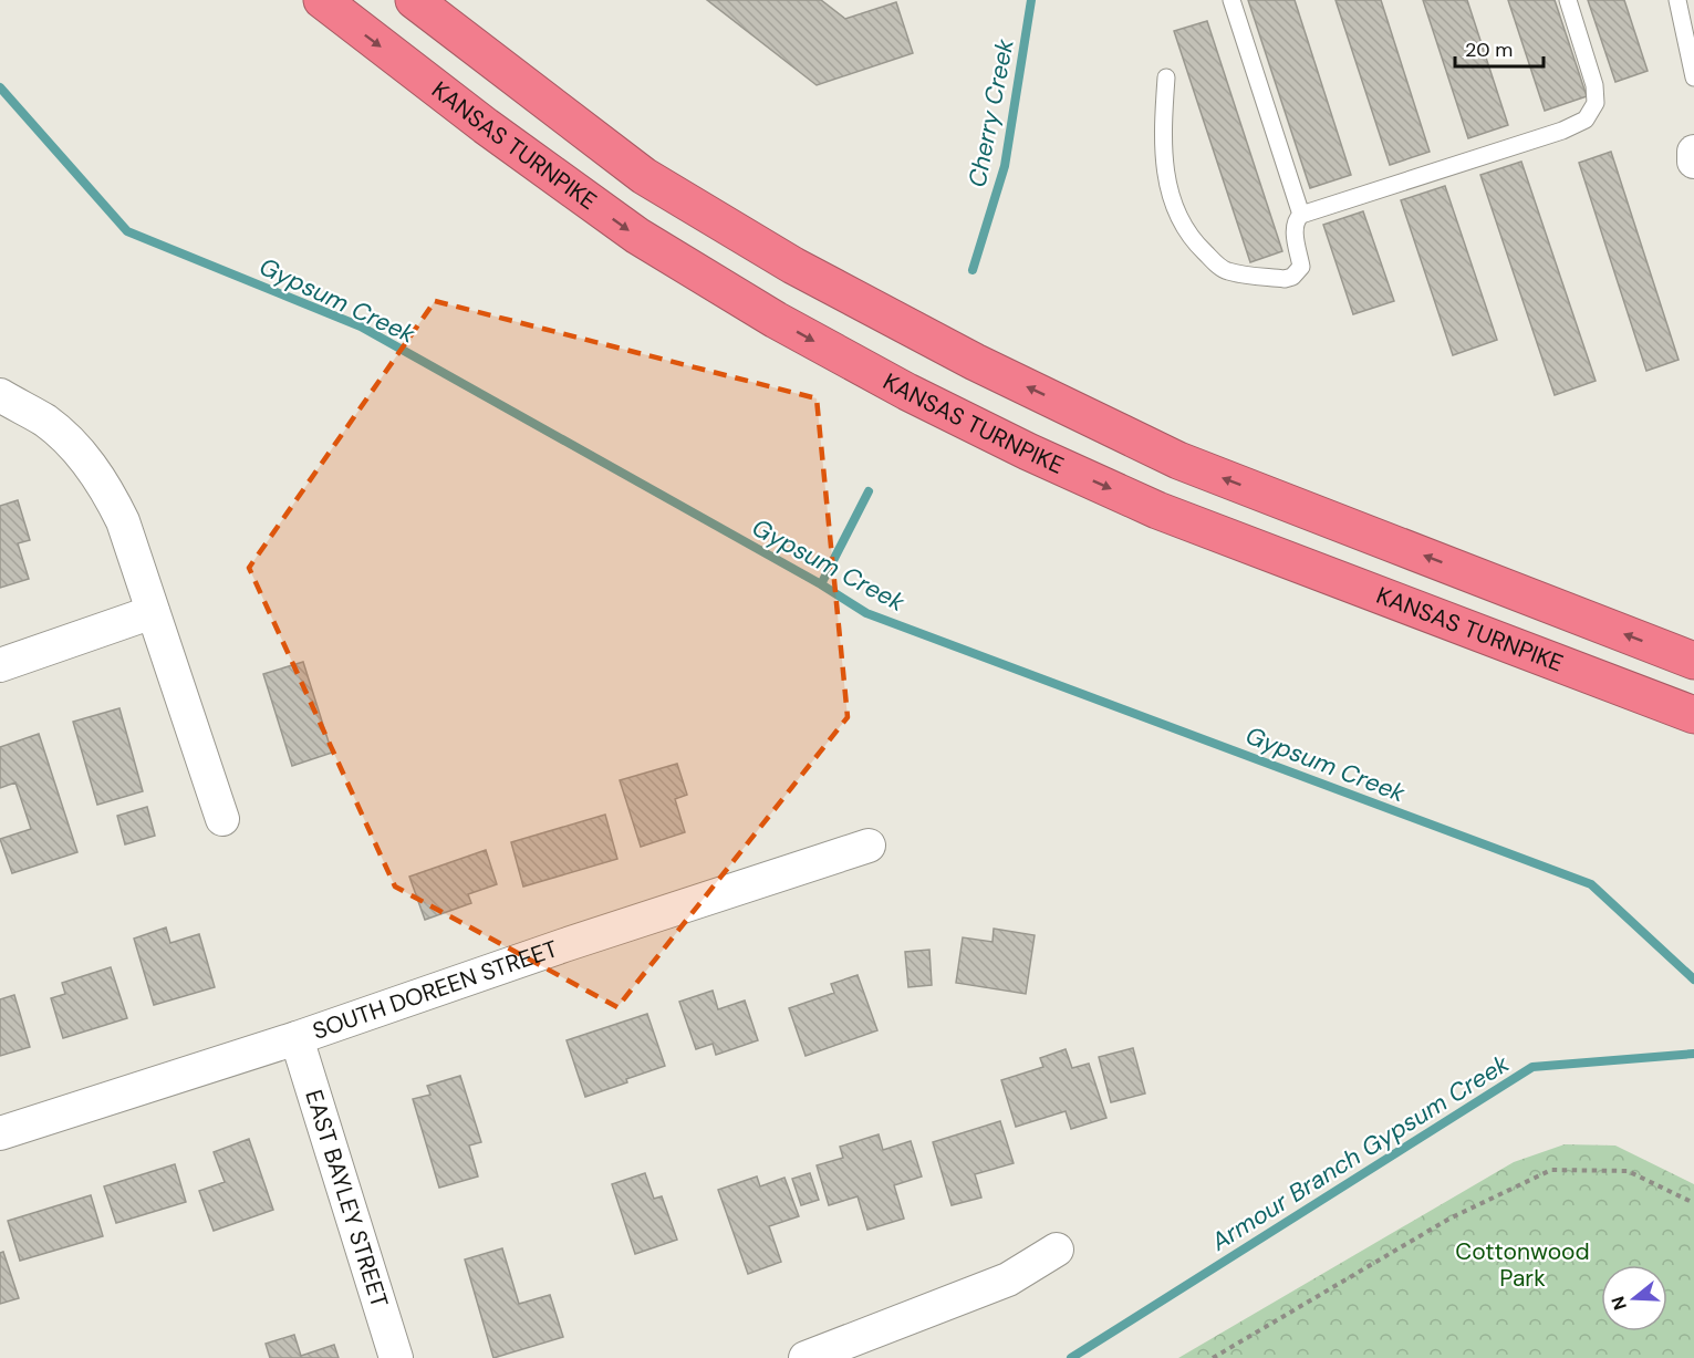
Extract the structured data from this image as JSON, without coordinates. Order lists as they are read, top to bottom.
{
  "streets": {
    "highway": ["KANSAS TURNPIKE"],
    "street": ["SOUTH DOREEN STREET", "EAST BAYLEY STREET"]
  },
  "crossings": [
    ["SOUTH DOREEN STREET", "EAST BAYLEY STREET"]
  ],
  "water": ["Cherry Creek", "Gypsum Creek", "Armour Branch Gypsum Creek"],
  "parks": ["Cottonwood Park"],
  "scale_bar": "20 m",
  "north": "left"
}
